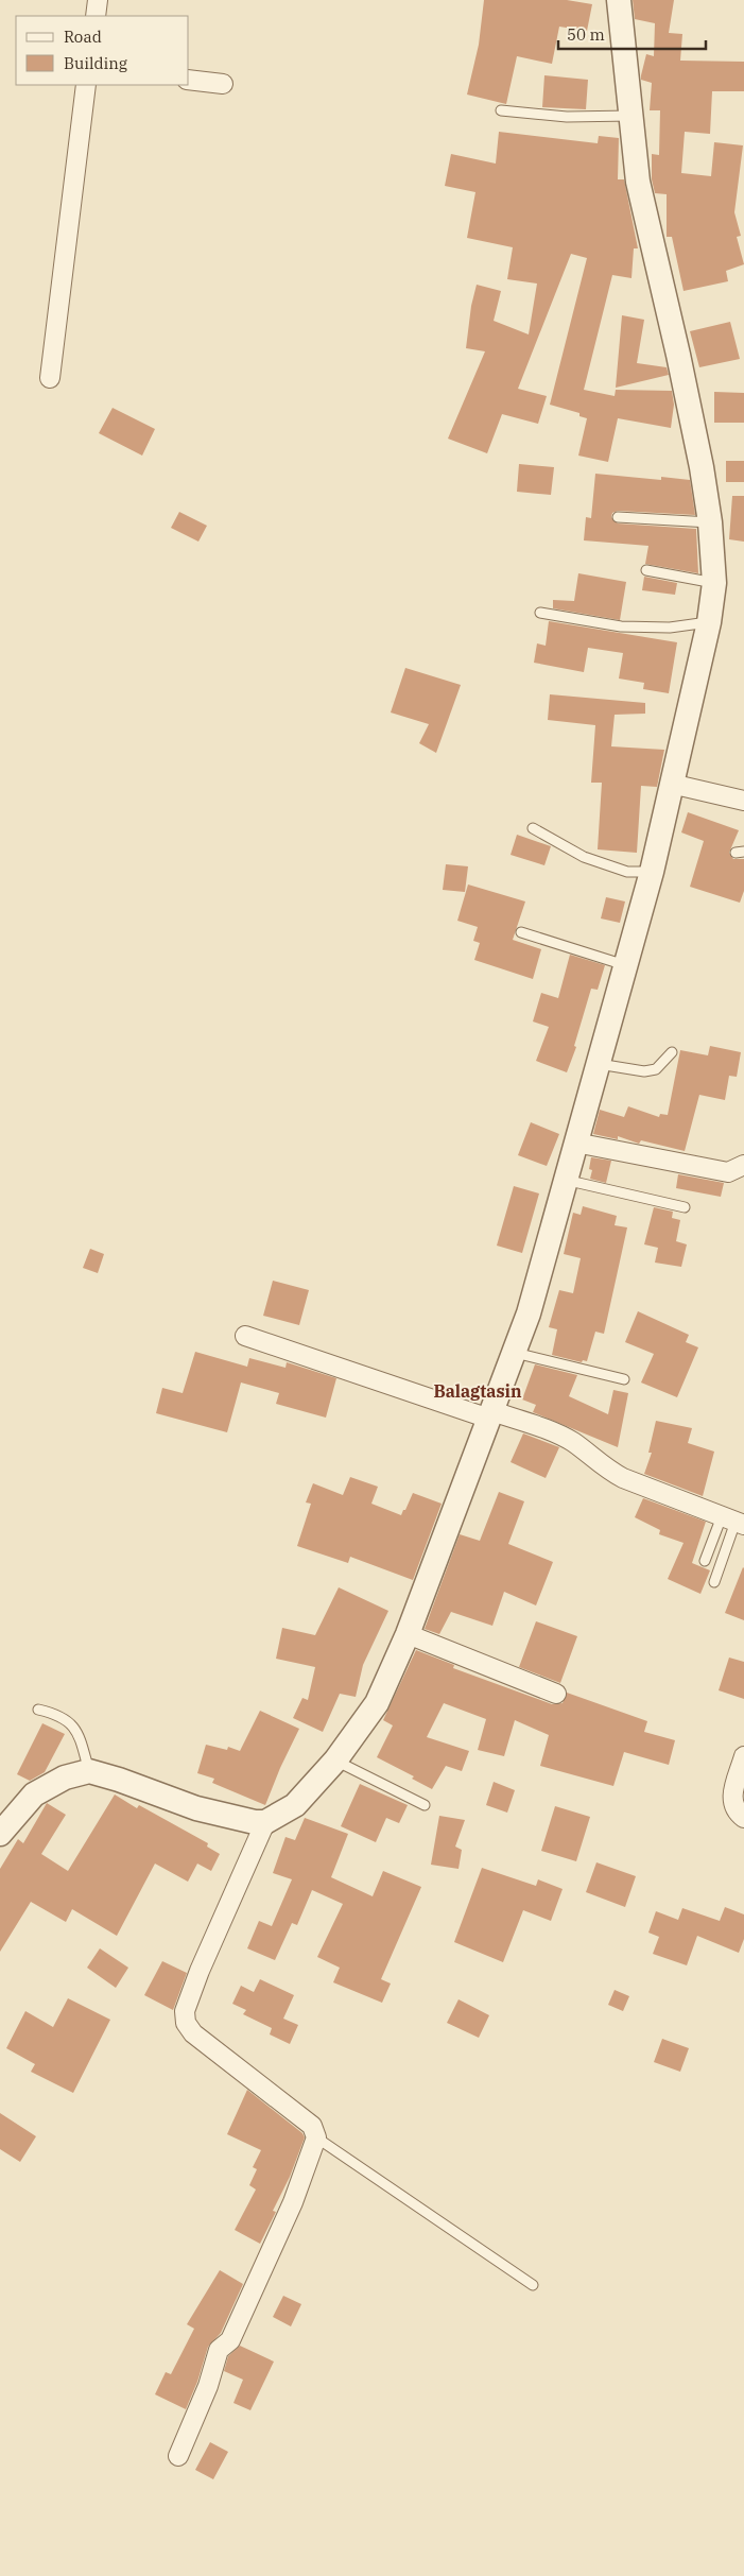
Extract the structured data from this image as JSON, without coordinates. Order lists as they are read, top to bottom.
{
  "districts": ["Balagtasin"],
  "legend": ["Road", "Building"],
  "scale_bar": "50 m"
}
